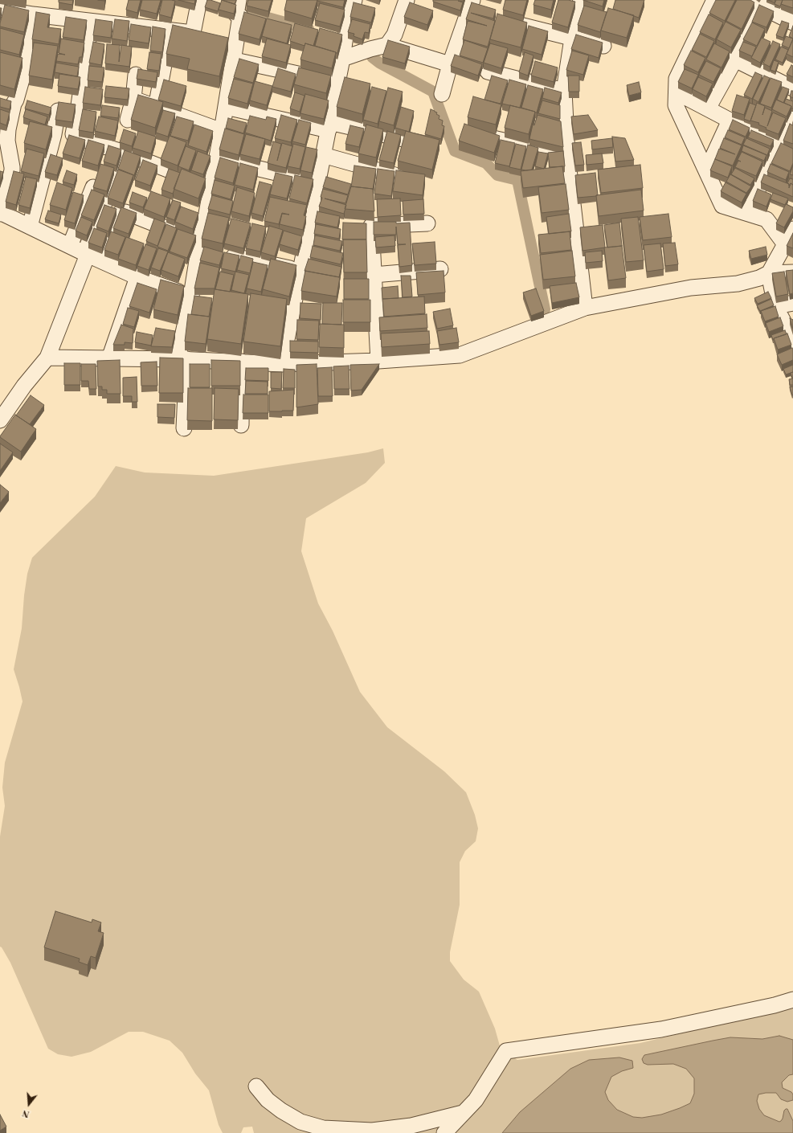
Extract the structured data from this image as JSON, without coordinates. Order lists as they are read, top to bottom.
{
  "north": "bottom"
}
